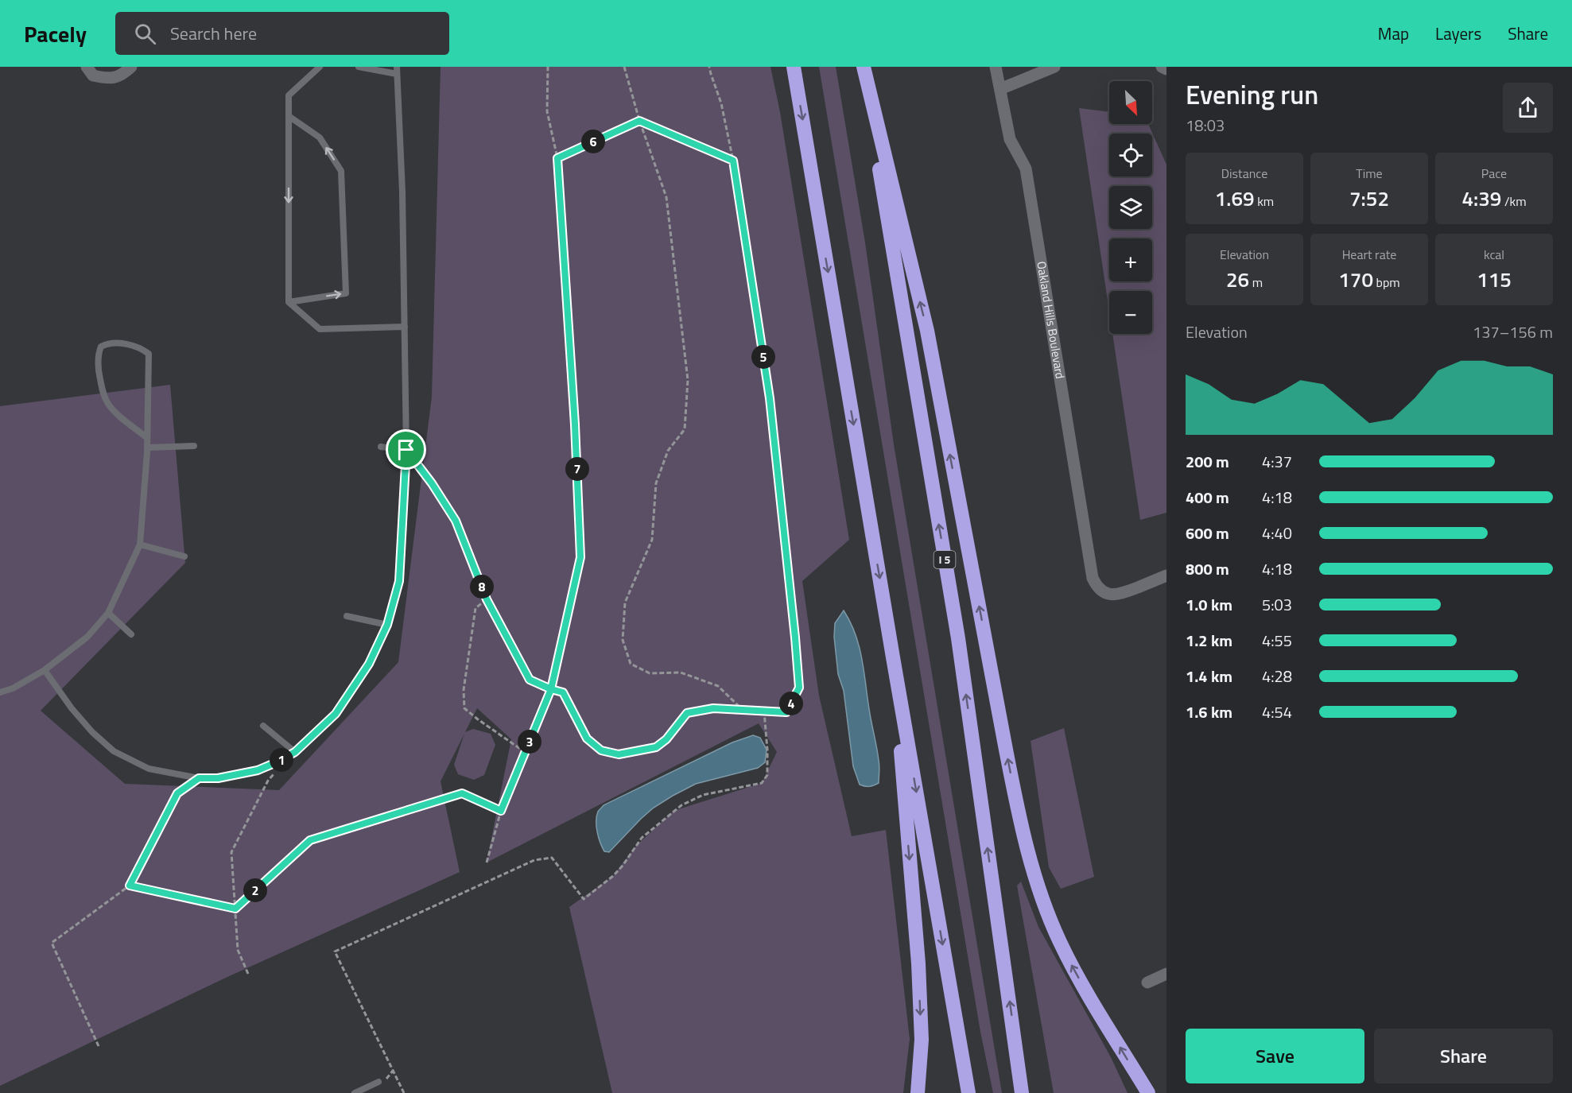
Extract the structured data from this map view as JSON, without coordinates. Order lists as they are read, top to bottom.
{
  "streets": {
    "highway": ["I 5"],
    "street": ["Oakland Hills Boulevard"]
  },
  "north": "bottom right",
  "page": {
    "header": "Pacely",
    "search": "Search here",
    "nav": ["Map", "Layers", "Share"],
    "heading": ["Evening run", "18:03"],
    "map_buttons": ["+", "−"],
    "pins": [
      "6",
      "5",
      "7",
      "8",
      "4",
      "3",
      "1",
      "2"
    ],
    "stats": [
      ["Distance", "1.69 km"],
      ["Time", "7:52"],
      ["Pace", "4:39 /km"],
      ["Elevation", "26 m"],
      ["Heart rate", "170 bpm"],
      ["kcal", "115"]
    ],
    "chart": ["Elevation", "137–156 m"],
    "list": [
      {
        "name": "200 m",
        "note": "4:37"
      },
      {
        "name": "400 m",
        "note": "4:18"
      },
      {
        "name": "600 m",
        "note": "4:40"
      },
      {
        "name": "800 m",
        "note": "4:18"
      },
      {
        "name": "1.0 km",
        "note": "5:03"
      },
      {
        "name": "1.2 km",
        "note": "4:55"
      },
      {
        "name": "1.4 km",
        "note": "4:28"
      },
      {
        "name": "1.6 km",
        "note": "4:54"
      }
    ],
    "buttons": ["Save", "Share"]
  }
}
